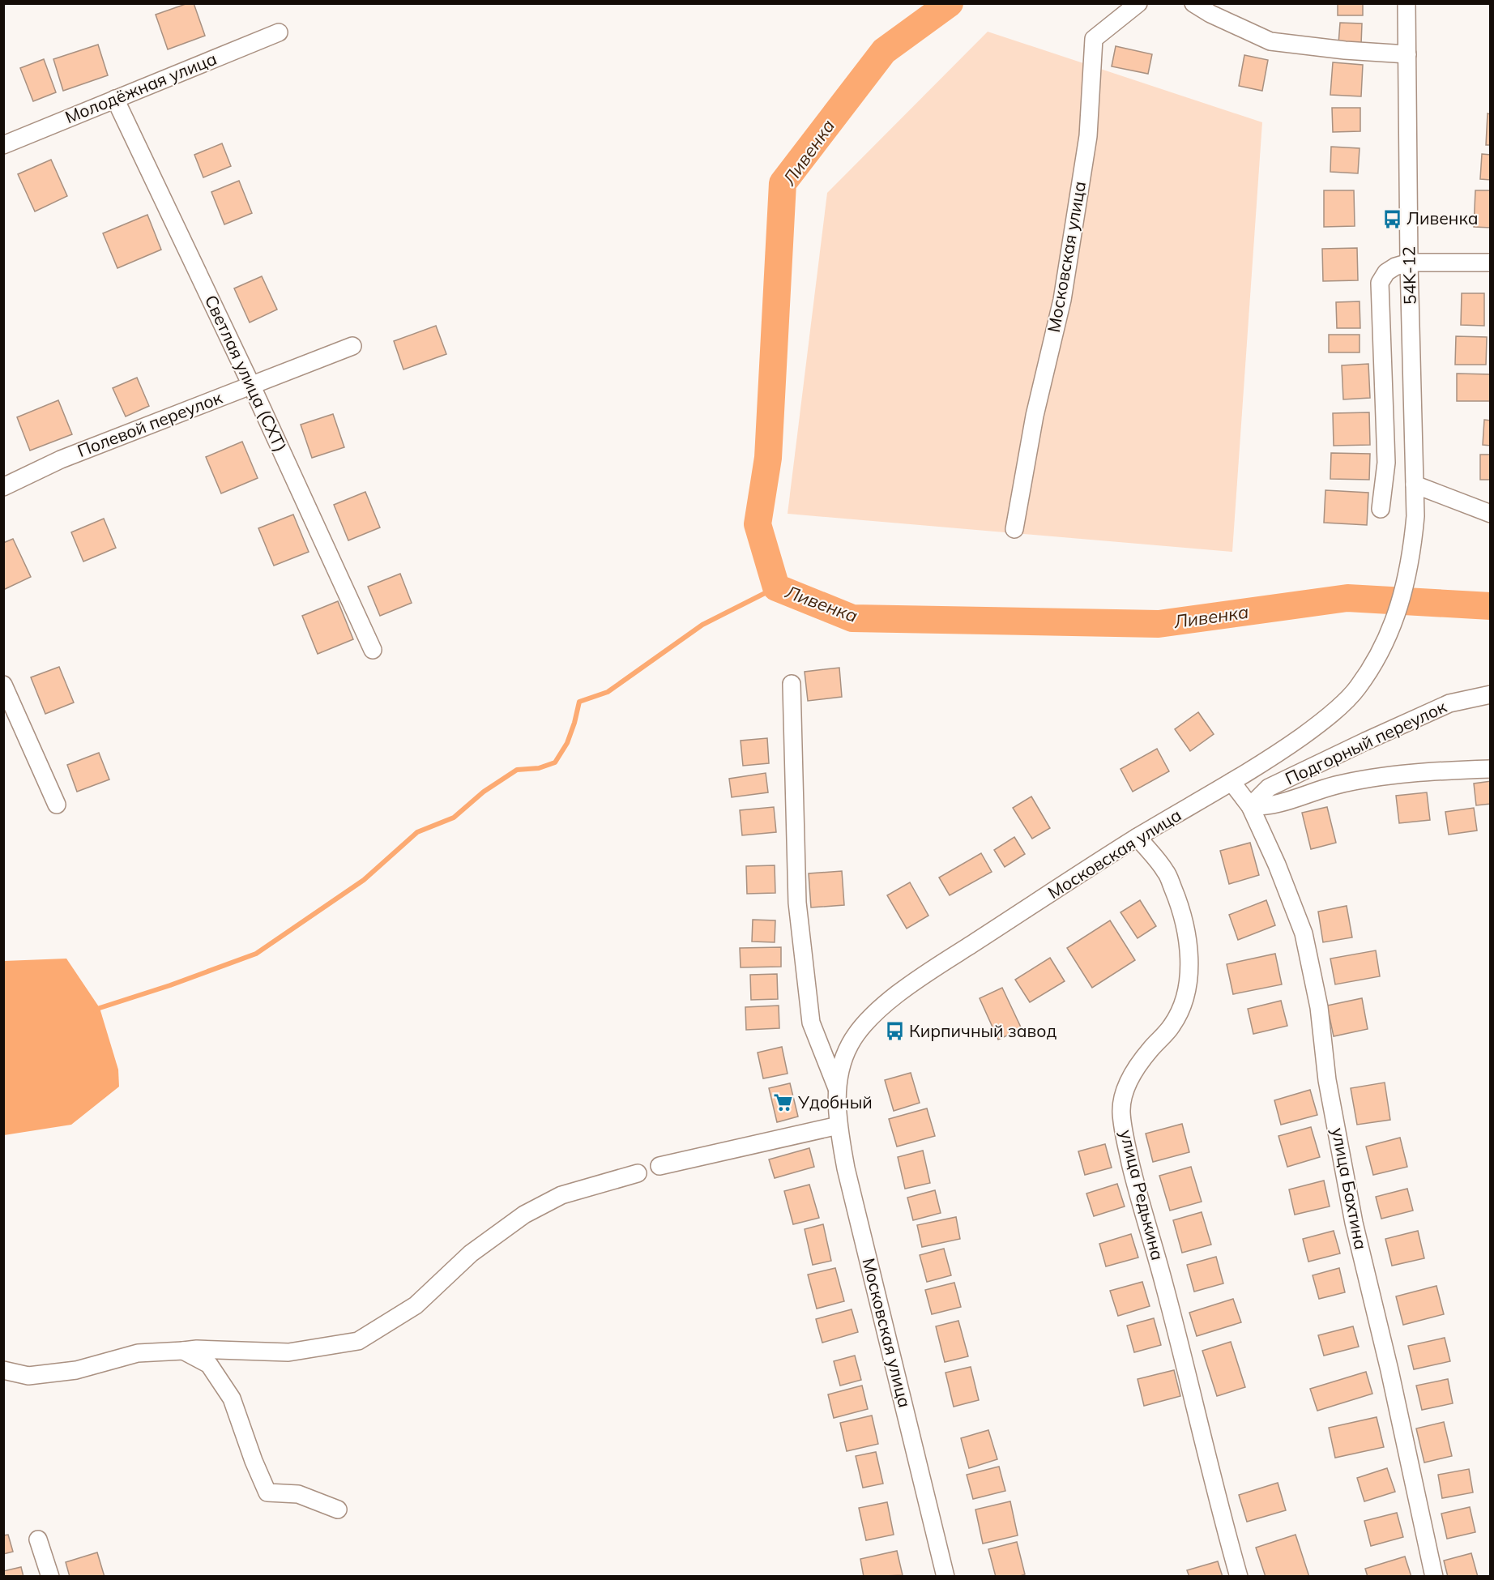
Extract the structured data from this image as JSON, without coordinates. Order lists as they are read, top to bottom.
{
  "streets": {
    "street": [
      "Молодёжная улица",
      "Московская улица",
      "54K-12",
      "Светлая улица (СХТ)",
      "Полевой переулок",
      "Подгорный переулок",
      "улица Бахтина",
      "улица Редькина"
    ]
  },
  "crossings": [
    ["Молодёжная улица", "Светлая улица (СХТ)"],
    ["Московская улица", "54K-12"],
    ["Московская улица", "улица Бахтина"],
    ["Московская улица", "улица Редькина"],
    ["Светлая улица (СХТ)", "Полевой переулок"],
    ["Подгорный переулок", "улица Бахтина"]
  ],
  "water": ["Ливенка"],
  "places": {
    "bus stop": ["Ливенка", "Кирпичный завод"],
    "supermarket": ["Удобный"]
  }
}
